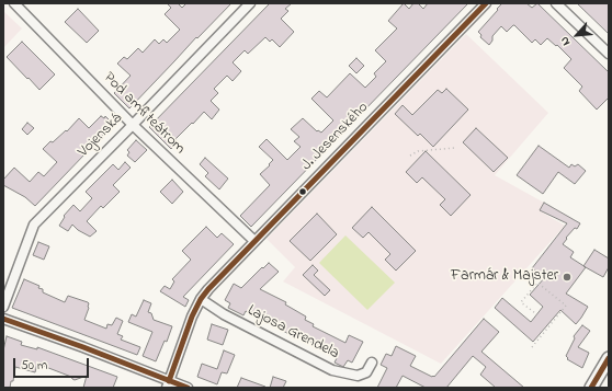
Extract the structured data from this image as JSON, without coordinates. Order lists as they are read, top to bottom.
{
  "streets": {
    "street": [
      "Pod amfiteátrom",
      "Vojenská",
      "J. Jesenského",
      "Lajosa Grendela"
    ]
  },
  "crossings": [
    ["Pod amfiteátrom", "Vojenská"],
    ["Pod amfiteátrom", "J. Jesenského"],
    ["J. Jesenského", "Lajosa Grendela"]
  ],
  "places": ["Farmár & Majster"],
  "scale_bar": "50 m",
  "north": "bottom left"
}
